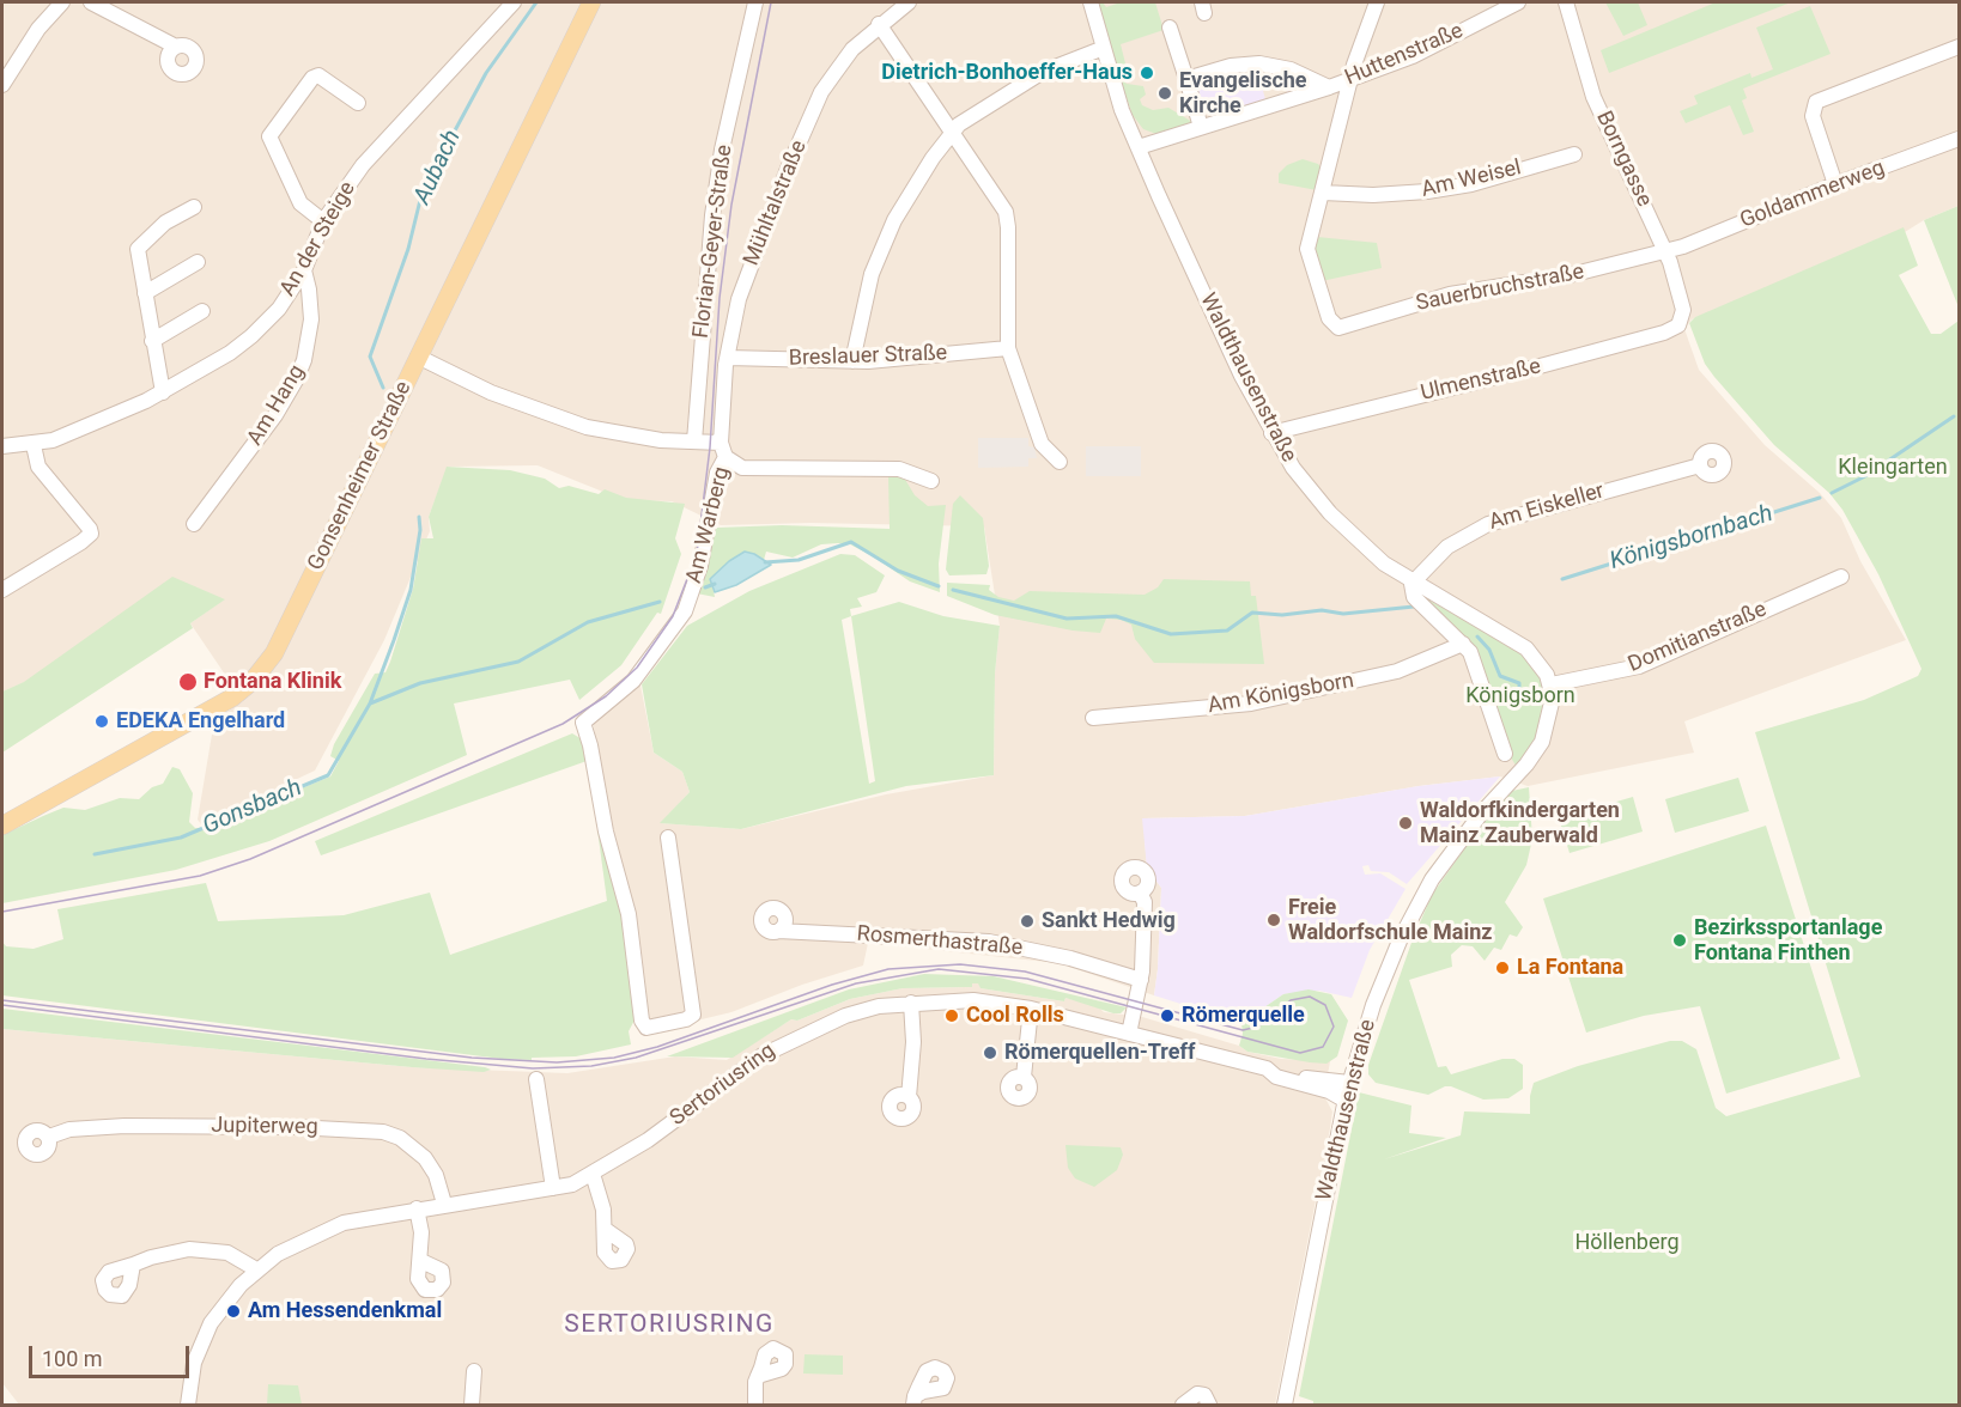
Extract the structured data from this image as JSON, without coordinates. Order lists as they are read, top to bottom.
{
  "streets": {
    "main road": ["Gonsenheimer Straße"],
    "street": [
      "Huttenstraße",
      "Borngasse",
      "Am Weisel",
      "Goldammerweg",
      "Mühltalstraße",
      "An der Steige",
      "Florian-Geyer-Straße",
      "Sauerbruchstraße",
      "Breslauer Straße",
      "Waldthausenstraße",
      "Ulmenstraße",
      "Am Hang",
      "Am Eiskeller",
      "Am Warberg",
      "Domitianstraße",
      "Am Königsborn",
      "Rosmerthastraße",
      "Sertoriusring",
      "Jupiterweg"
    ]
  },
  "crossings": [
    ["Huttenstraße", "Waldthausenstraße"],
    ["Borngasse", "Goldammerweg"],
    ["Borngasse", "Sauerbruchstraße"],
    ["Borngasse", "Ulmenstraße"],
    ["Am Weisel", "Sauerbruchstraße"],
    ["Goldammerweg", "Sauerbruchstraße"],
    ["Mühltalstraße", "Breslauer Straße"],
    ["Mühltalstraße", "Am Warberg"],
    ["An der Steige", "Am Hang"],
    ["Waldthausenstraße", "Ulmenstraße"],
    ["Waldthausenstraße", "Am Eiskeller"],
    ["Waldthausenstraße", "Domitianstraße"],
    ["Waldthausenstraße", "Sertoriusring"],
    ["Sertoriusring", "Jupiterweg"]
  ],
  "districts": ["SERTORIUSRING"],
  "water": ["Aubach", "Königsbornbach", "Gonsbach"],
  "parks": ["Kleingarten", "Königsborn", "Höllenberg"],
  "places": [
    "Dietrich-Bonhoeffer-Haus",
    "Evangelische Kirche",
    "Fontana Klinik",
    "EDEKA Engelhard",
    "Waldorfkindergarten Mainz Zauberwald",
    "Freie Waldorfschule Mainz",
    "Sankt Hedwig",
    "Bezirkssportanlage Fontana Finthen",
    "La Fontana",
    "Cool Rolls",
    "Römerquelle",
    "Römerquellen-Treff",
    "Am Hessendenkmal"
  ],
  "scale_bar": "100 m"
}
